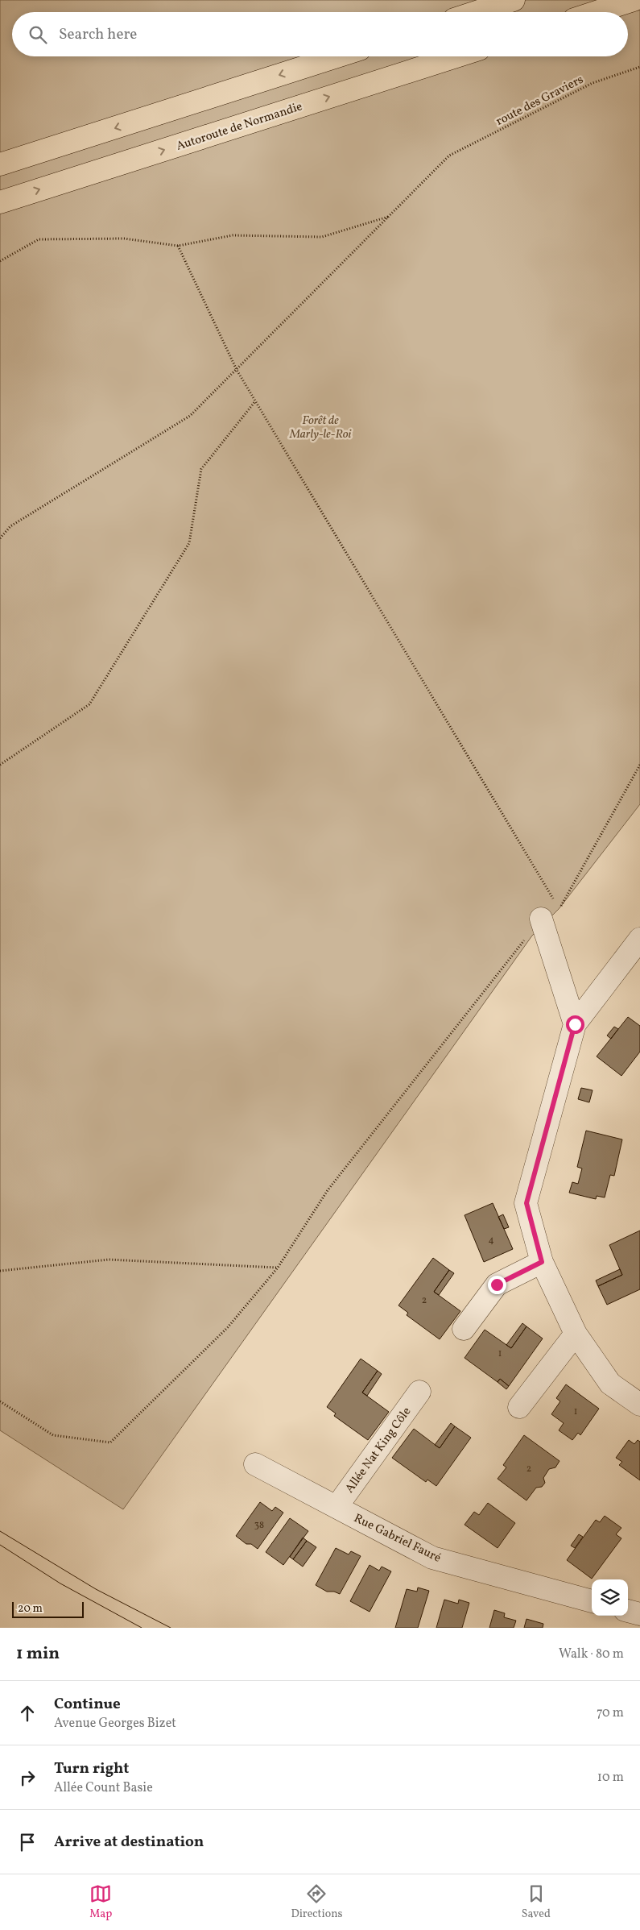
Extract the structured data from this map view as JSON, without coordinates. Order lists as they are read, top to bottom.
{
  "streets": {
    "highway": ["Autoroute de Normandie"],
    "street": ["Allée Nat King Côle", "Rue Gabriel Fauré"],
    "path": ["route des Graviers"]
  },
  "crossings": [
    ["Allée Nat King Côle", "Rue Gabriel Fauré"]
  ],
  "parks": ["Forêt de Marly-le-Roi"],
  "house_numbers": [
    "4",
    "2",
    "1",
    "1",
    "2",
    "38"
  ],
  "scale_bar": "20 m",
  "page": {
    "search": "Search here",
    "scale": "20 m",
    "heading": ["1 min", "Walk · 80 m"],
    "list": [
      ["Continue", "Avenue Georges Bizet", "70 m"],
      ["Turn right", "Allée Count Basie", "10 m"],
      "Arrive at destination"
    ],
    "nav": ["Map", "Directions", "Saved"]
  }
}
